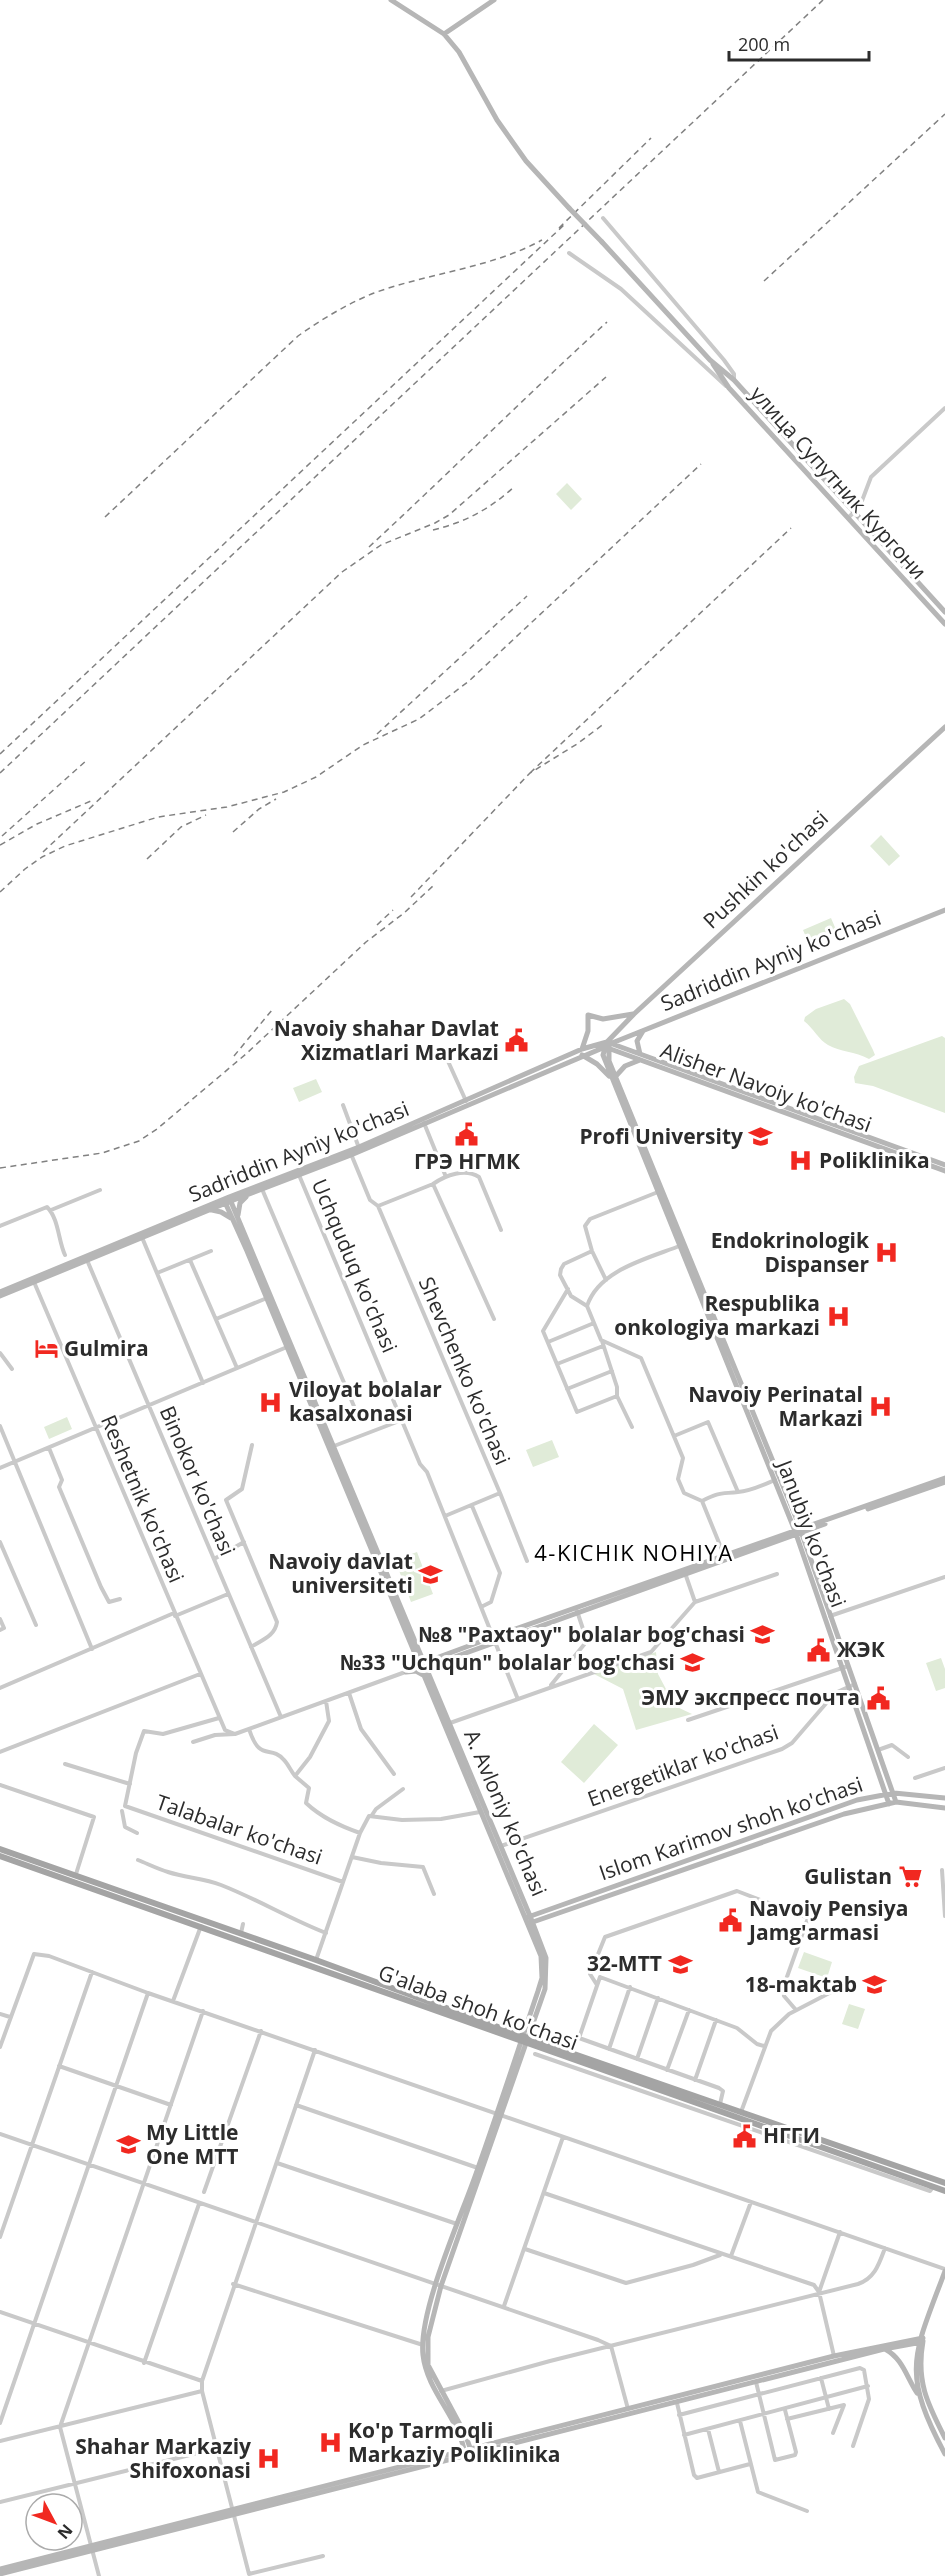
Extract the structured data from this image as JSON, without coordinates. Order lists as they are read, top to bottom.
{
  "streets": {
    "main road": [
      "улица Супутник Кургони",
      "Pushkin ko'chasi",
      "Sadriddin Ayniy ko'chasi",
      "Alisher Navoiy ko'chasi",
      "Janubiy ko'chasi",
      "A. Avloniy ko'chasi",
      "Islom Karimov shoh ko'chasi",
      "G'alaba shoh ko'chasi"
    ],
    "street": [
      "Uchquduq ko'chasi",
      "Shevchenko ko'chasi",
      "Binokor ko'chasi",
      "Reshetnik ko'chasi",
      "Energetiklar ko'chasi",
      "Talabalar ko'chasi"
    ]
  },
  "crossings": [
    ["Pushkin ko'chasi", "Sadriddin Ayniy ko'chasi"],
    ["Pushkin ko'chasi", "Alisher Navoiy ko'chasi"],
    ["Pushkin ko'chasi", "Janubiy ko'chasi"],
    ["Sadriddin Ayniy ko'chasi", "Alisher Navoiy ko'chasi"],
    ["Sadriddin Ayniy ko'chasi", "Uchquduq ko'chasi"],
    ["Sadriddin Ayniy ko'chasi", "Shevchenko ko'chasi"],
    ["Sadriddin Ayniy ko'chasi", "Binokor ko'chasi"],
    ["Sadriddin Ayniy ko'chasi", "Reshetnik ko'chasi"],
    ["Sadriddin Ayniy ko'chasi", "Janubiy ko'chasi"],
    ["Sadriddin Ayniy ko'chasi", "A. Avloniy ko'chasi"],
    ["Alisher Navoiy ko'chasi", "Janubiy ko'chasi"],
    ["Uchquduq ko'chasi", "Shevchenko ko'chasi"],
    ["Janubiy ko'chasi", "Energetiklar ko'chasi"],
    ["Janubiy ko'chasi", "Islom Karimov shoh ko'chasi"],
    ["Energetiklar ko'chasi", "A. Avloniy ko'chasi"],
    ["A. Avloniy ko'chasi", "Islom Karimov shoh ko'chasi"],
    ["A. Avloniy ko'chasi", "G'alaba shoh ko'chasi"],
    ["Talabalar ko'chasi", "G'alaba shoh ko'chasi"]
  ],
  "districts": ["4-KICHIK NOHIYA"],
  "places": {
    "public building": [
      "Navoiy shahar Davlat Xizmatlari Markazi",
      "ГРЭ НГМК",
      "ЖЭК",
      "ЭМУ экспресс почта",
      "Navoiy Pensiya Jamg'armasi",
      "НГГИ"
    ],
    "school or university": [
      "Profi University",
      "Navoiy davlat universiteti",
      "№8 \"Paxtaoy\" bolalar bog'chasi",
      "№33 \"Uchqun\" bolalar bog'chasi",
      "32-MTT",
      "18-maktab",
      "My Little One MTT"
    ],
    "hospital": [
      "Poliklinika",
      "Endokrinologik Dispanser",
      "Respublika onkologiya markazi",
      "Viloyat bolalar kasalxonasi",
      "Navoiy Perinatal Markazi",
      "Ko'p Tarmoqli Markaziy Poliklinika",
      "Shahar Markaziy Shifoxonasi"
    ],
    "hotel": ["Gulmira"],
    "supermarket": ["Gulistan"]
  },
  "scale_bar": "200 m",
  "north": "bottom right"
}
